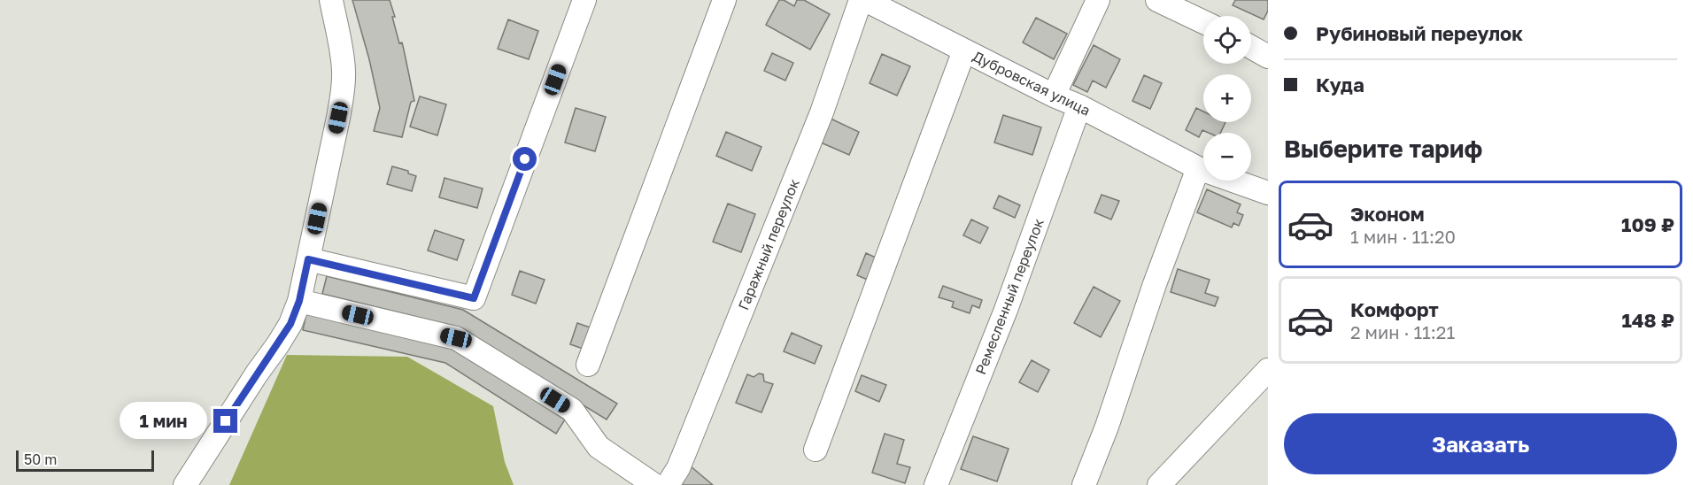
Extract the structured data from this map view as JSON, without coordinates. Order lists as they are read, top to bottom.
{
  "streets": {
    "street": ["Дубровская улица", "Гаражный переулок", "Ремесленный переулок"]
  },
  "crossings": [
    ["Дубровская улица", "Гаражный переулок"],
    ["Дубровская улица", "Ремесленный переулок"]
  ],
  "scale_bar": "50 m",
  "page": {
    "banner": ["Рубиновый переулок", "Куда"],
    "map_buttons": ["+", "−"],
    "heading": "Выберите тариф",
    "list": [
      {
        "name": "Эконом",
        "note": "1 мин · 11:20",
        "value": "109 ₽"
      },
      {
        "name": "Комфорт",
        "note": "2 мин · 11:21",
        "value": "148 ₽"
      }
    ],
    "bubble": "1 мин",
    "buttons": "Заказать",
    "scale": "50 m"
  }
}
